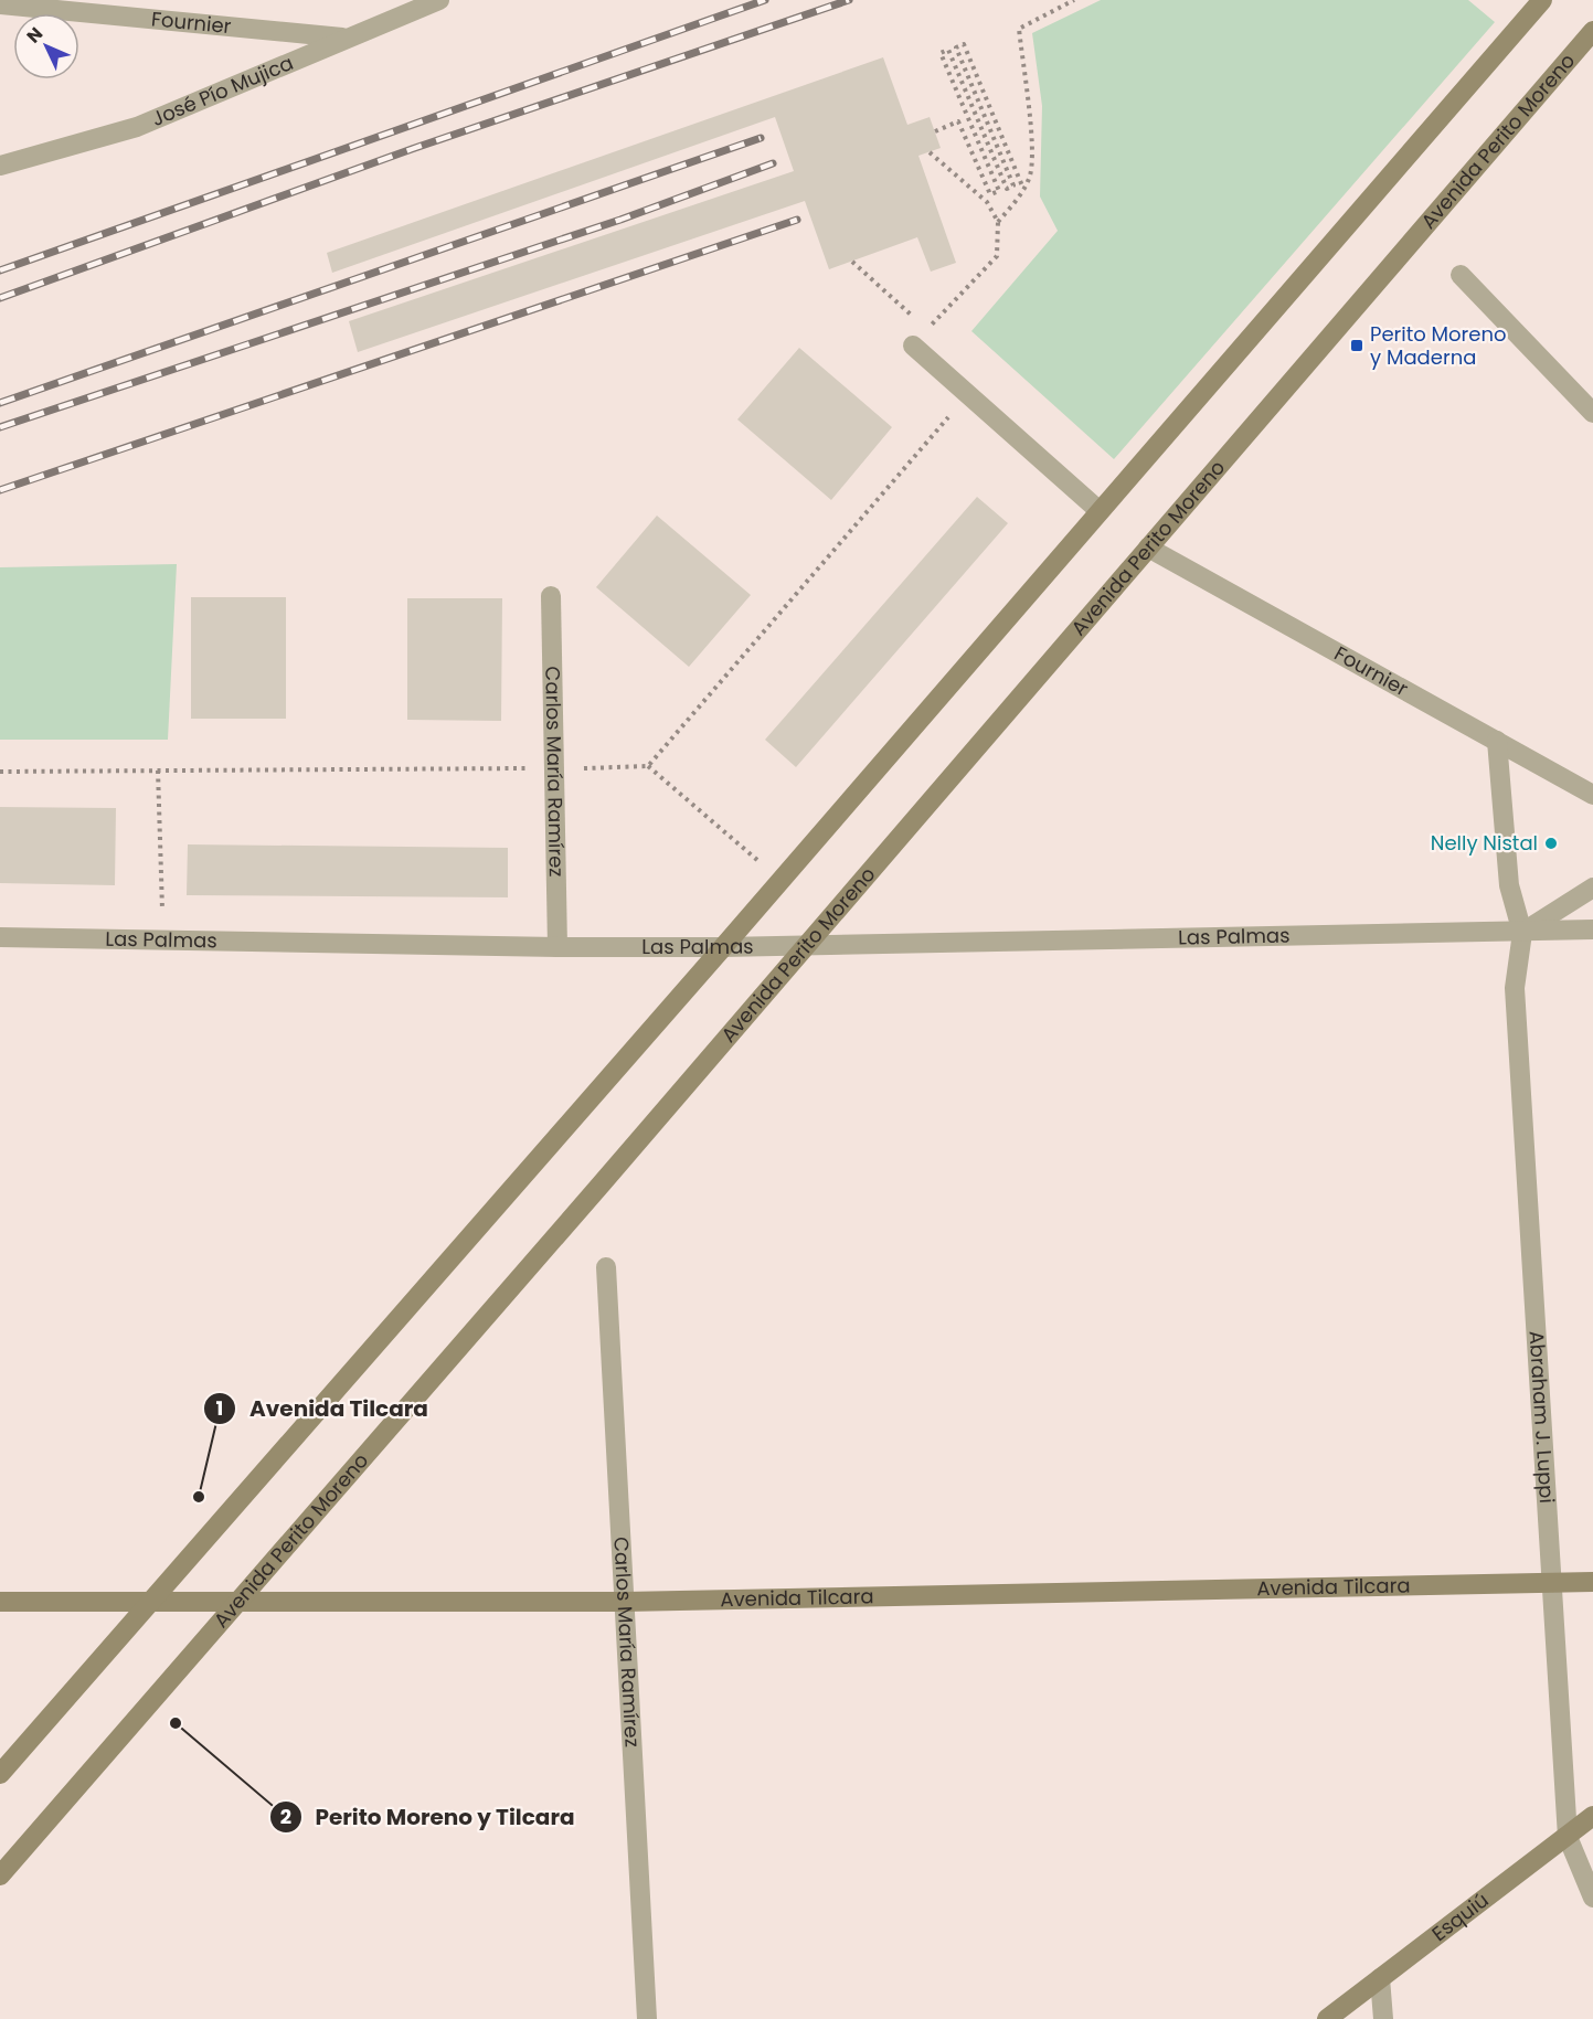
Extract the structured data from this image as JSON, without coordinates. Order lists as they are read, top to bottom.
{
  "streets": {
    "main road": ["Avenida Perito Moreno", "Avenida Tilcara", "Esquiú"],
    "street": [
      "Fournier",
      "José Pío Mujica",
      "Carlos María Ramírez",
      "Las Palmas",
      "Abraham J. Luppi"
    ]
  },
  "crossings": [
    ["Fournier", "José Pío Mujica"],
    ["Fournier", "Avenida Perito Moreno"],
    ["Fournier", "Abraham J. Luppi"],
    ["Avenida Perito Moreno", "Las Palmas"],
    ["Avenida Perito Moreno", "Avenida Tilcara"],
    ["Carlos María Ramírez", "Las Palmas"],
    ["Carlos María Ramírez", "Avenida Tilcara"],
    ["Las Palmas", "Abraham J. Luppi"],
    ["Abraham J. Luppi", "Avenida Tilcara"],
    ["Abraham J. Luppi", "Esquiú"]
  ],
  "places": {
    "transit": ["Perito Moreno y Maderna"],
    "other": ["Nelly Nistal", "Avenida Tilcara", "Perito Moreno y Tilcara"]
  },
  "north": "top left"
}
